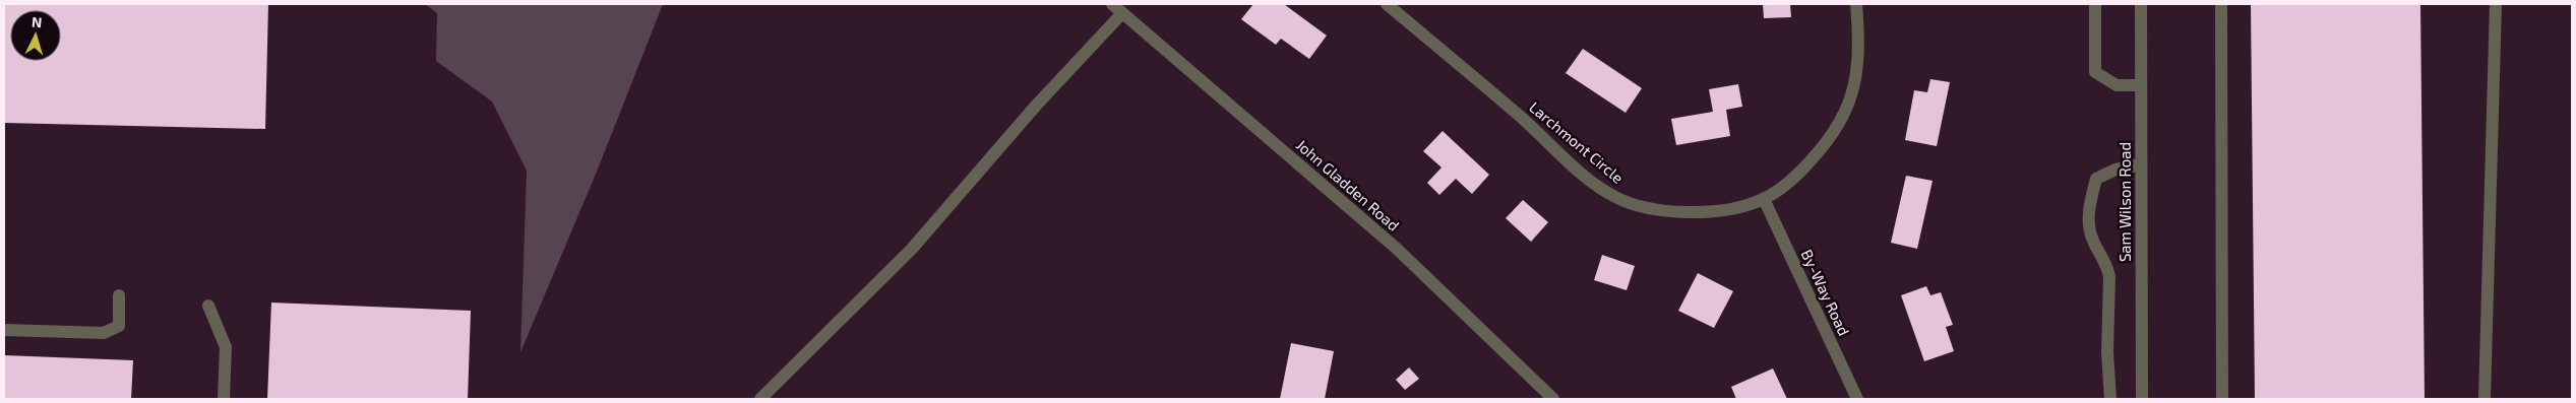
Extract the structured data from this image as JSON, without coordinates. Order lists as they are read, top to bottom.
{
  "streets": {
    "street": [
      "Larchmont Circle",
      "John Gladden Road",
      "Sam Wilson Road",
      "By-Way Road"
    ]
  },
  "crossings": [
    ["Larchmont Circle", "By-Way Road"]
  ],
  "north": "top"
}
